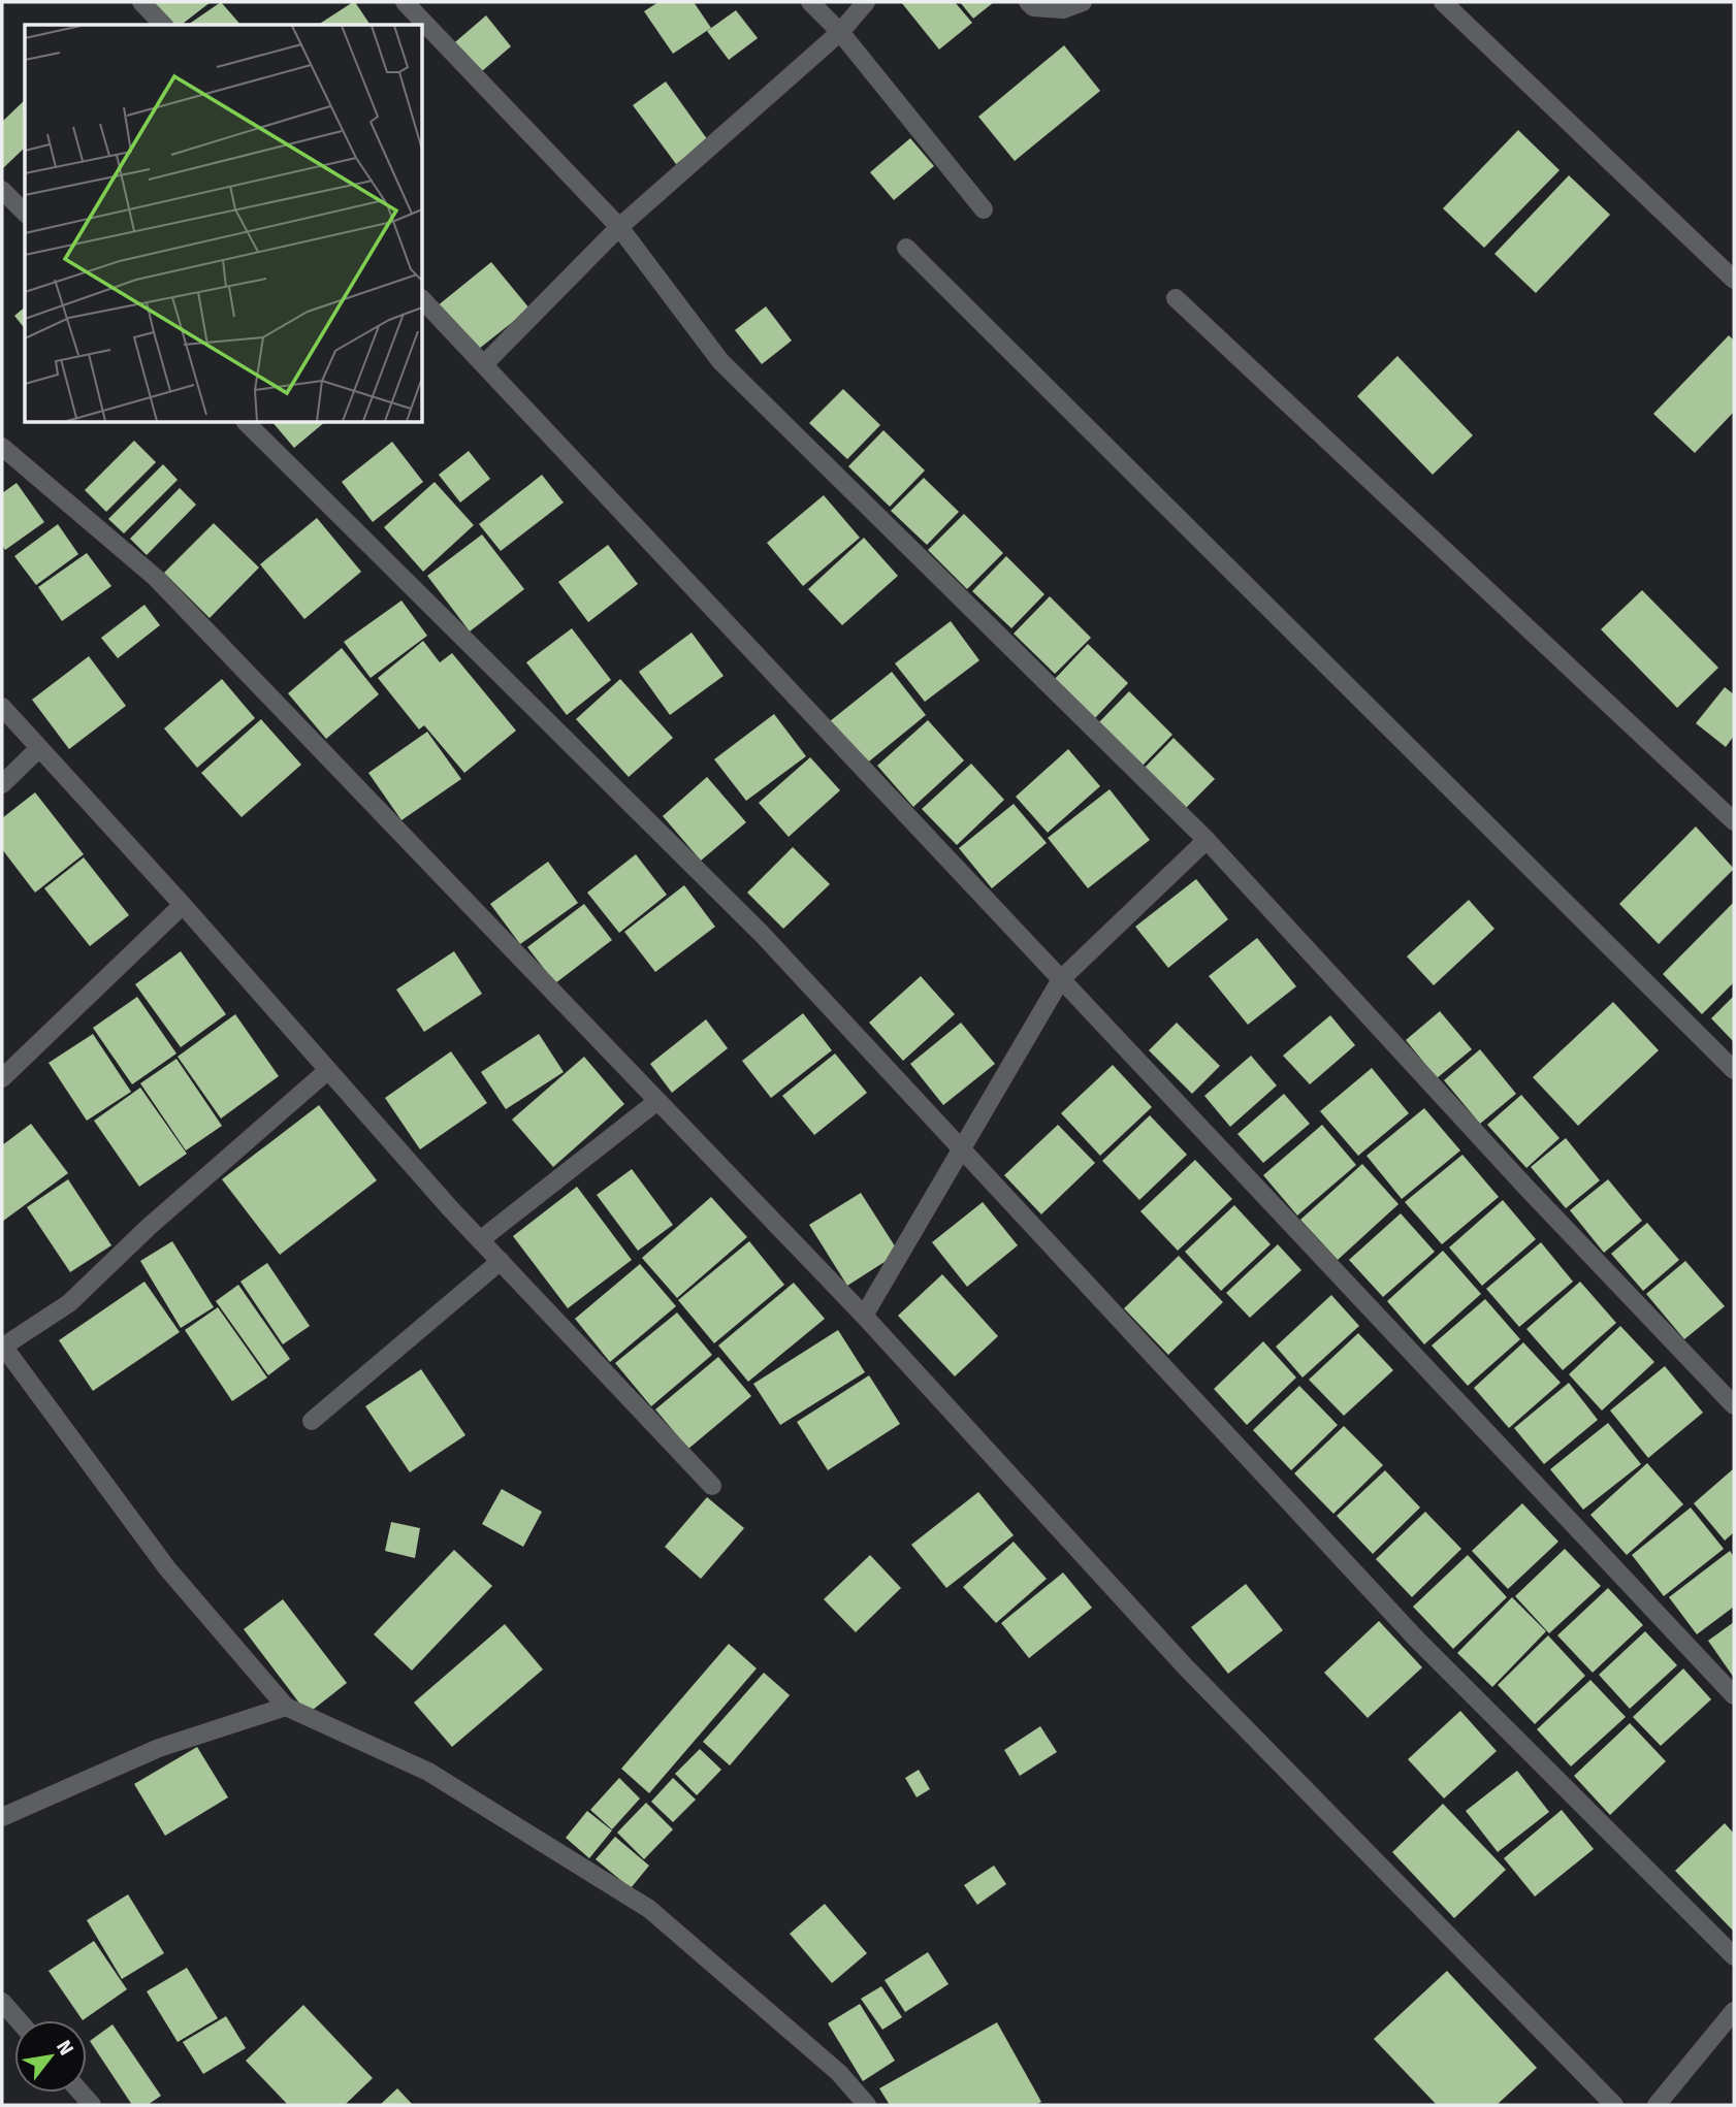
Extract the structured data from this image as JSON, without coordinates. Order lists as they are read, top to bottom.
{
  "north": "top right"
}
